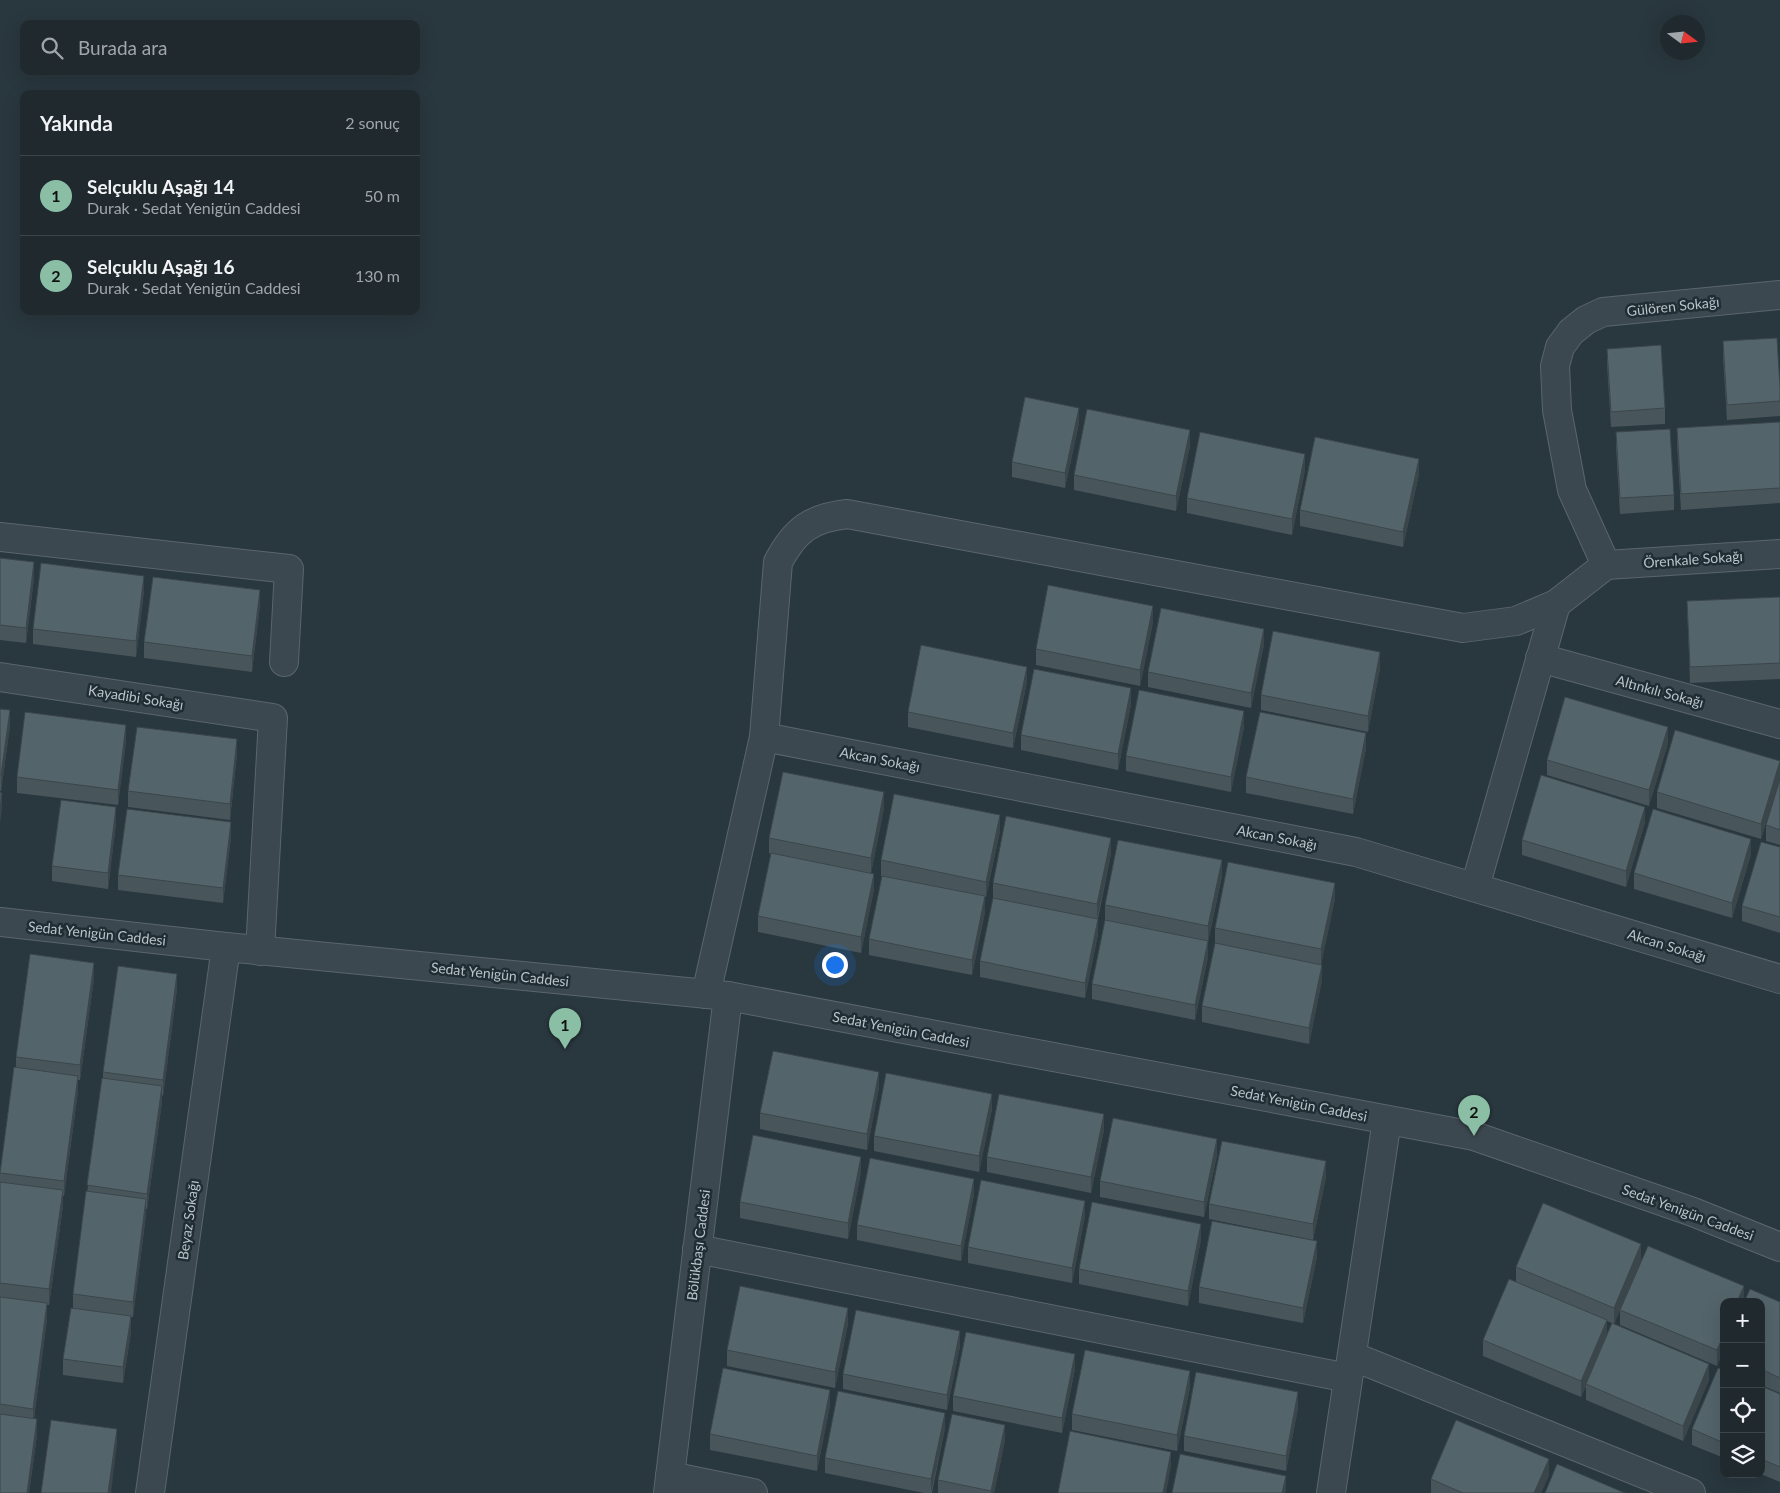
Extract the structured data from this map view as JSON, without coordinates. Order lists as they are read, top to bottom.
{
  "streets": {
    "street": [
      "Gülören Sokağı",
      "Örenkale Sokağı",
      "Altınkılı Sokağı",
      "Kayadibi Sokağı",
      "Akcan Sokağı",
      "Sedat Yenigün Caddesi",
      "Beyaz Sokağı",
      "Bölükbaşı Caddesi"
    ]
  },
  "crossings": [
    ["Gülören Sokağı", "Örenkale Sokağı"],
    ["Gülören Sokağı", "Bölükbaşı Caddesi"],
    ["Örenkale Sokağı", "Bölükbaşı Caddesi"],
    ["Kayadibi Sokağı", "Sedat Yenigün Caddesi"],
    ["Akcan Sokağı", "Bölükbaşı Caddesi"],
    ["Sedat Yenigün Caddesi", "Beyaz Sokağı"],
    ["Sedat Yenigün Caddesi", "Bölükbaşı Caddesi"]
  ],
  "north": "right",
  "page": {
    "search": "Burada ara",
    "heading": ["Yakında", "2 sonuç"],
    "list": [
      {
        "mark": "1",
        "name": "Selçuklu Aşağı 14",
        "note": "Durak · Sedat Yenigün Caddesi",
        "value": "50 m"
      },
      {
        "mark": "2",
        "name": "Selçuklu Aşağı 16",
        "note": "Durak · Sedat Yenigün Caddesi",
        "value": "130 m"
      }
    ],
    "pins": ["1", "2"],
    "map_buttons": ["+", "−"]
  }
}
